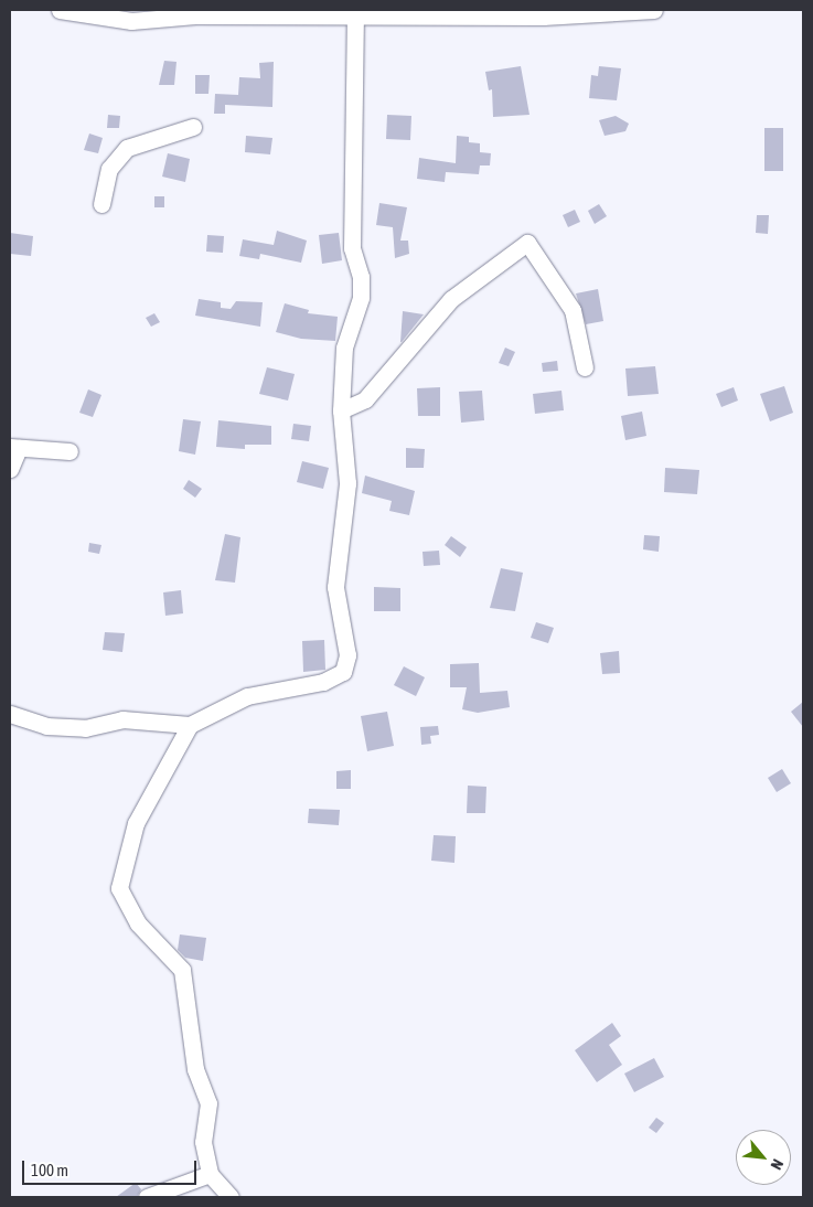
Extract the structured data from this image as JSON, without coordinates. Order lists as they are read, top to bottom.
{
  "scale_bar": "100 m",
  "north": "bottom right"
}
